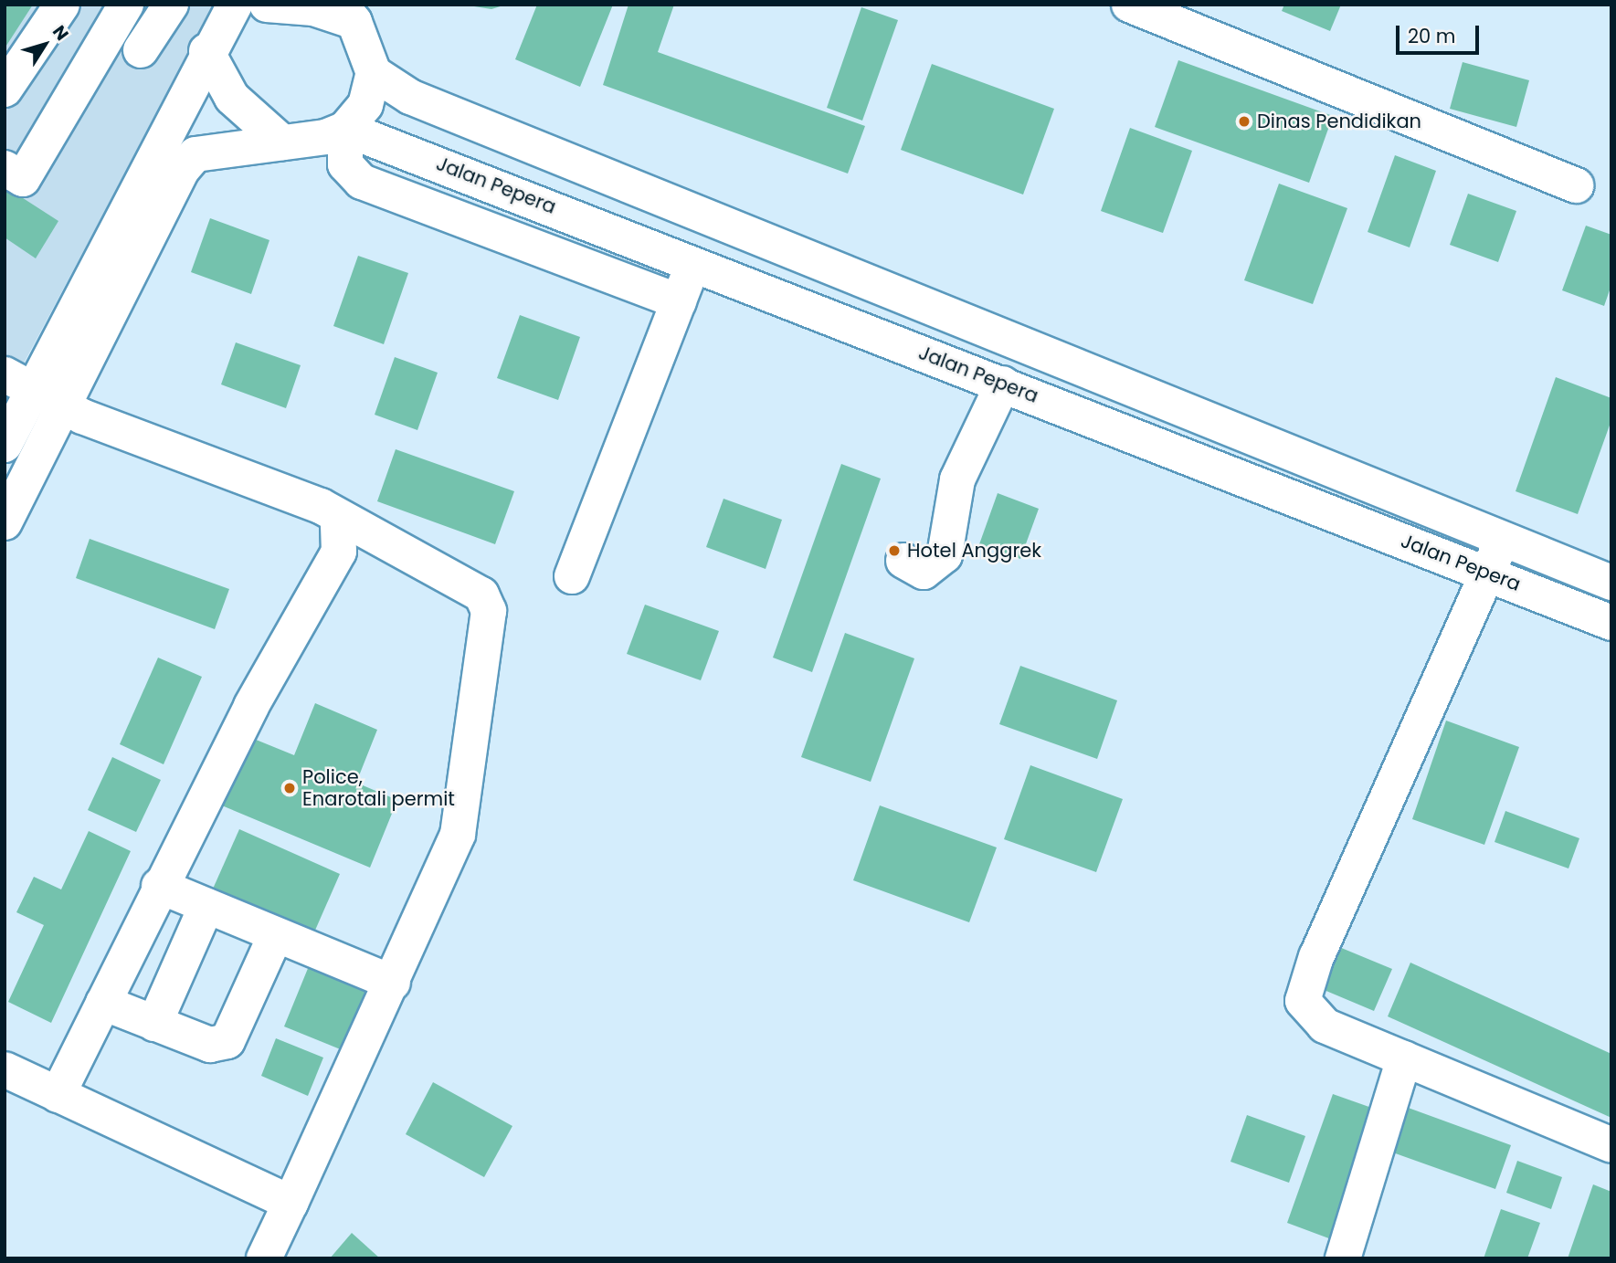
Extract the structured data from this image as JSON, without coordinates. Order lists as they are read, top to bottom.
{
  "streets": {
    "main road": ["Jalan Pepera"]
  },
  "places": ["Dinas Pendidikan", "Hotel Anggrek", "Police, Enarotali permit"],
  "scale_bar": "20 m",
  "north": "top right"
}
